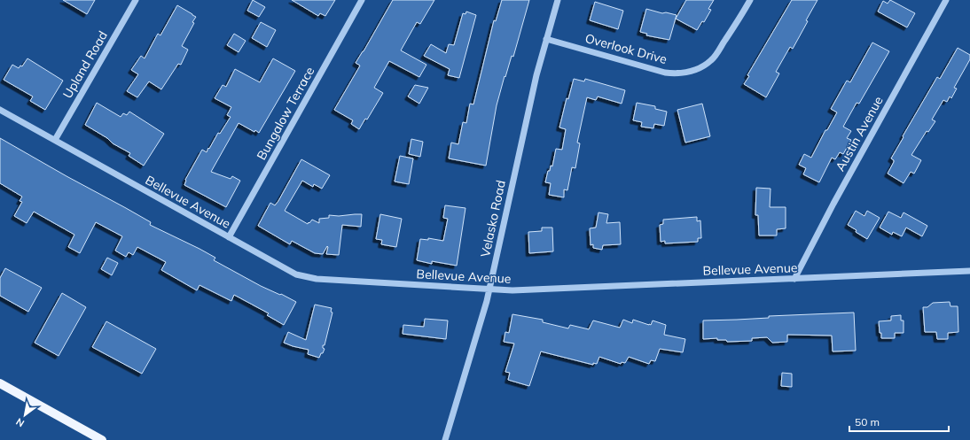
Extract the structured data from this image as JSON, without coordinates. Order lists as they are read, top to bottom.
{
  "streets": {
    "street": [
      "Overlook Drive",
      "Upland Road",
      "Bungalow Terrace",
      "Austin Avenue",
      "Bellevue Avenue",
      "Velasko Road"
    ]
  },
  "crossings": [
    ["Overlook Drive", "Velasko Road"],
    ["Upland Road", "Bellevue Avenue"],
    ["Bungalow Terrace", "Bellevue Avenue"],
    ["Austin Avenue", "Bellevue Avenue"],
    ["Bellevue Avenue", "Velasko Road"]
  ],
  "scale_bar": "50 m",
  "north": "bottom left"
}
